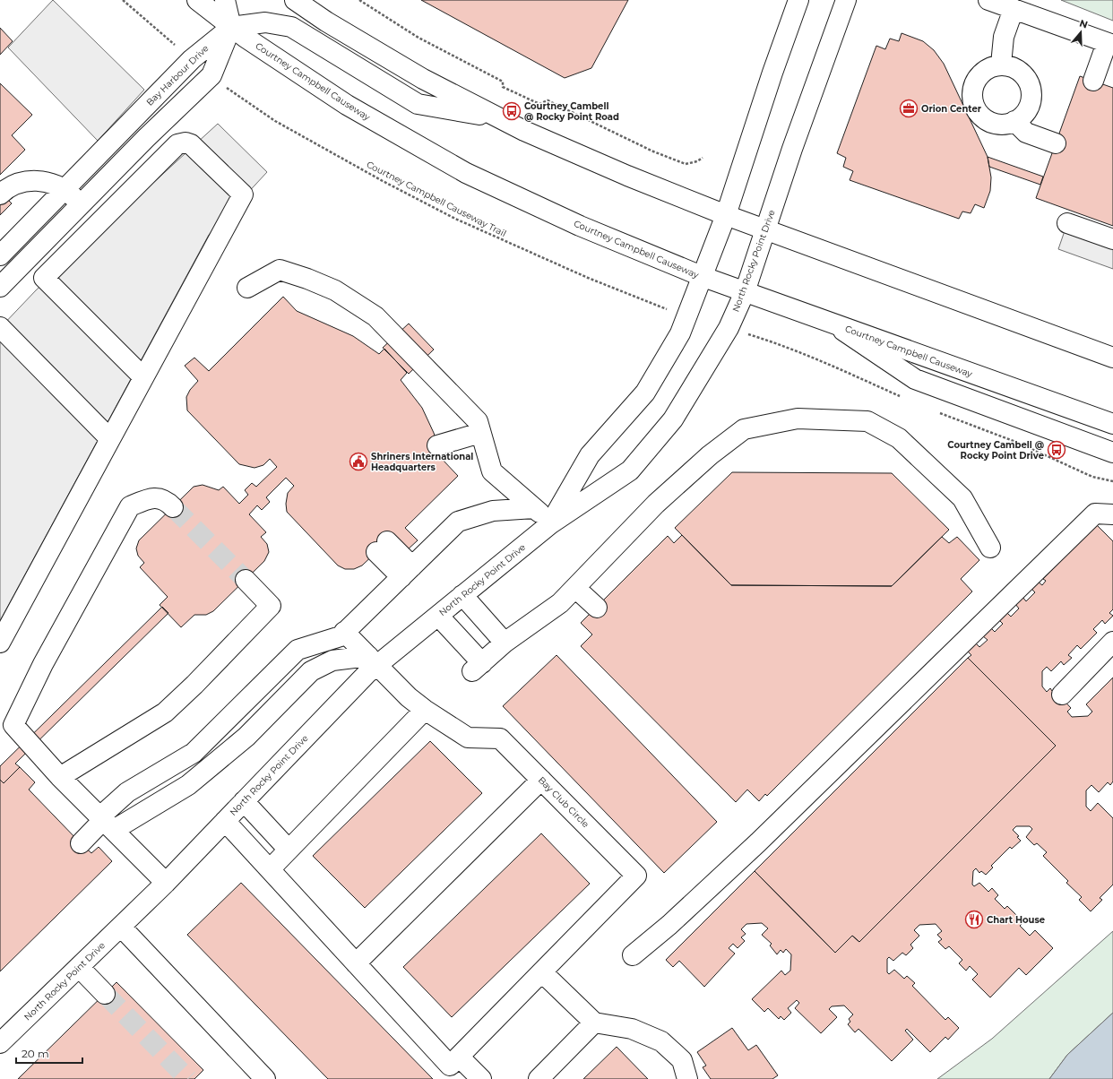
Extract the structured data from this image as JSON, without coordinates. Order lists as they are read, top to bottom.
{
  "streets": {
    "main road": [
      "Bay Harbour Drive",
      "Courtney Campbell Causeway",
      "North Rocky Point Drive",
      "Bay Club Circle"
    ],
    "path": ["Courtney Campbell Causeway Trail"]
  },
  "crossings": [
    ["Bay Harbour Drive", "Courtney Campbell Causeway"],
    ["Courtney Campbell Causeway", "North Rocky Point Drive"],
    ["North Rocky Point Drive", "Bay Club Circle"]
  ],
  "places": {
    "office": ["Orion Center"],
    "bus stop": ["Courtney Cambell @ Rocky Point Road", "Courtney Cambell @ Rocky Point Drive"],
    "public building": ["Shriners International Headquarters"],
    "restaurant": ["Chart House"]
  },
  "scale_bar": "20 m",
  "north": "top"
}
